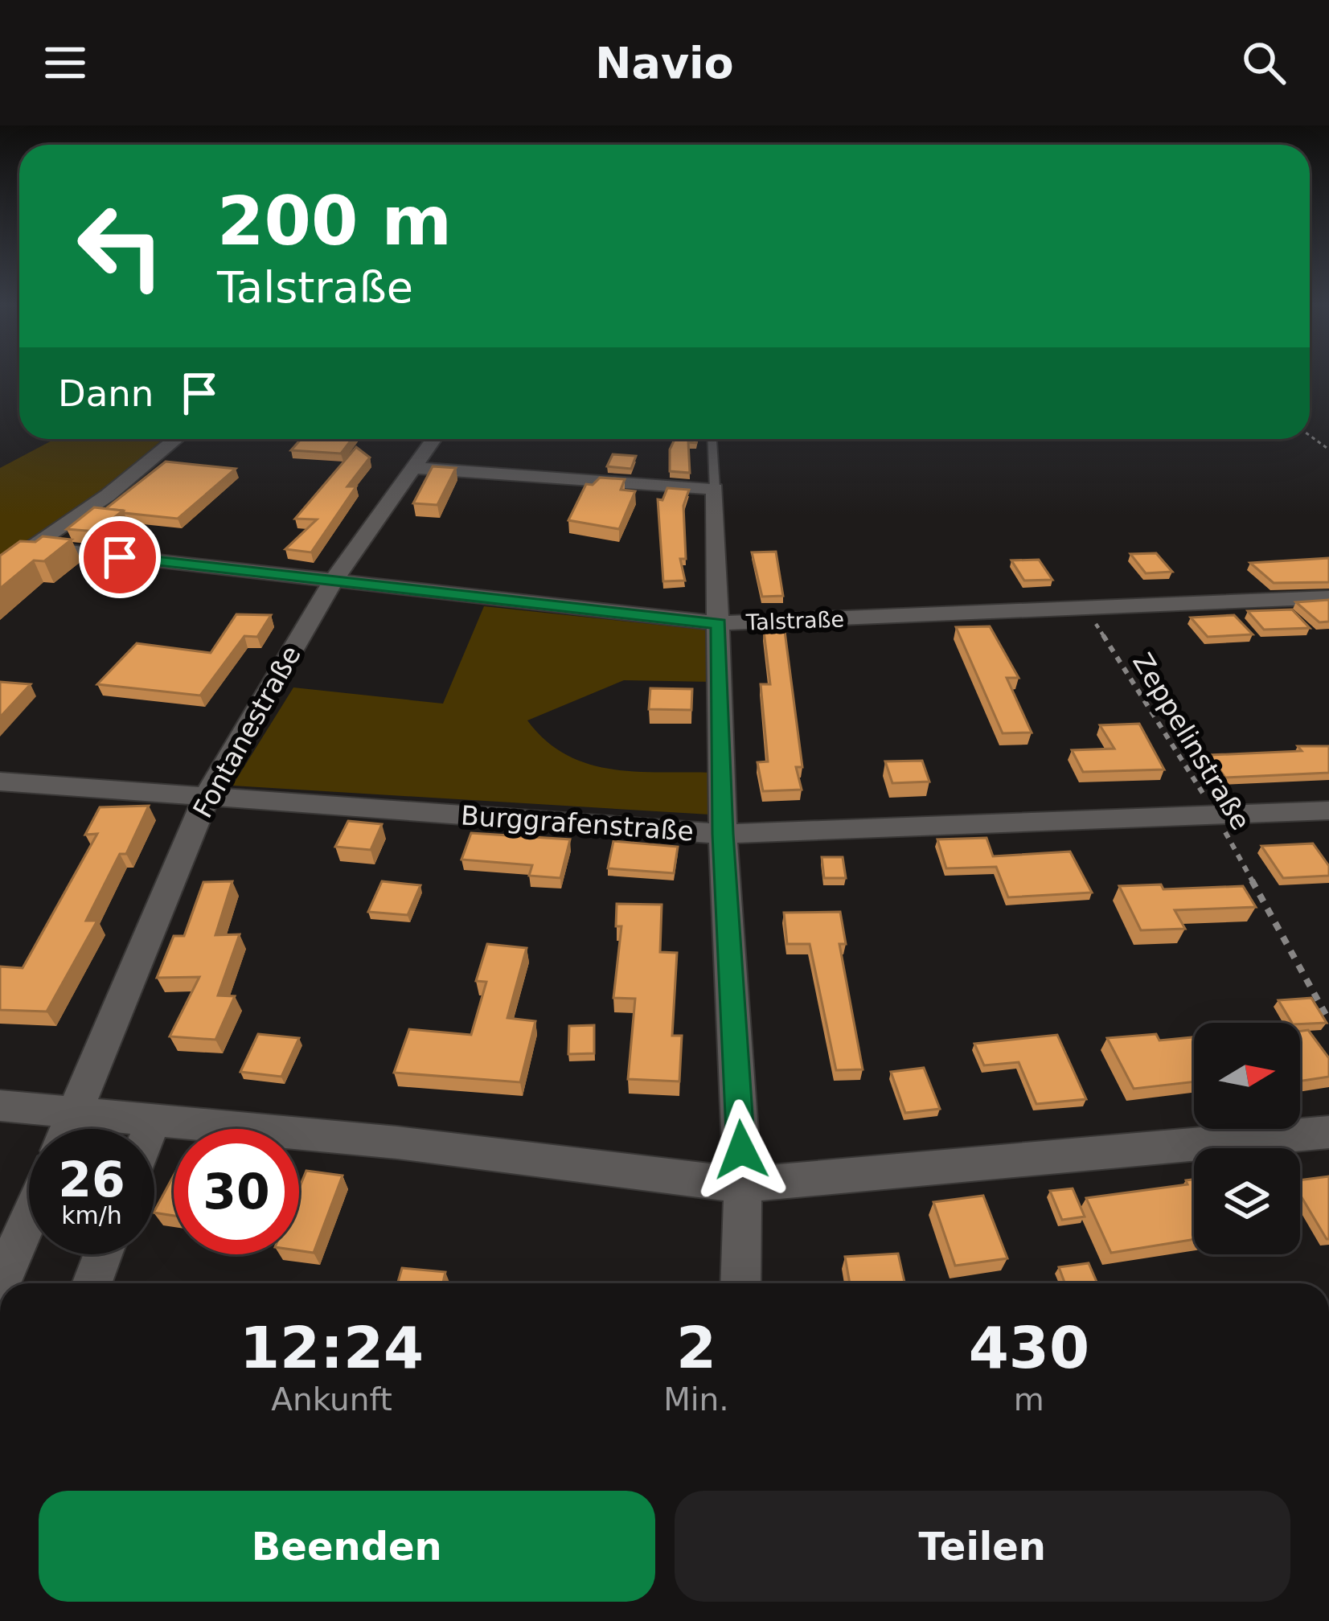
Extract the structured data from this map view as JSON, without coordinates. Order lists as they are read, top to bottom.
{
  "streets": {
    "street": ["Talstraße", "Fontanestraße", "Burggrafenstraße"],
    "path": ["Zeppelinstraße"]
  },
  "crossings": [
    ["Talstraße", "Fontanestraße"],
    ["Talstraße", "Zeppelinstraße"],
    ["Fontanestraße", "Burggrafenstraße"],
    ["Zeppelinstraße", "Burggrafenstraße"]
  ],
  "north": "right",
  "page": {
    "header": "Navio",
    "turn": ["200 m", "Talstraße"],
    "then": "Dann",
    "speed": "26 km/h",
    "limit": "30",
    "eta": [
      "12:24",
      "Ankunft",
      "2",
      "Min.",
      "430",
      "m"
    ],
    "buttons": ["Beenden", "Teilen"]
  }
}
